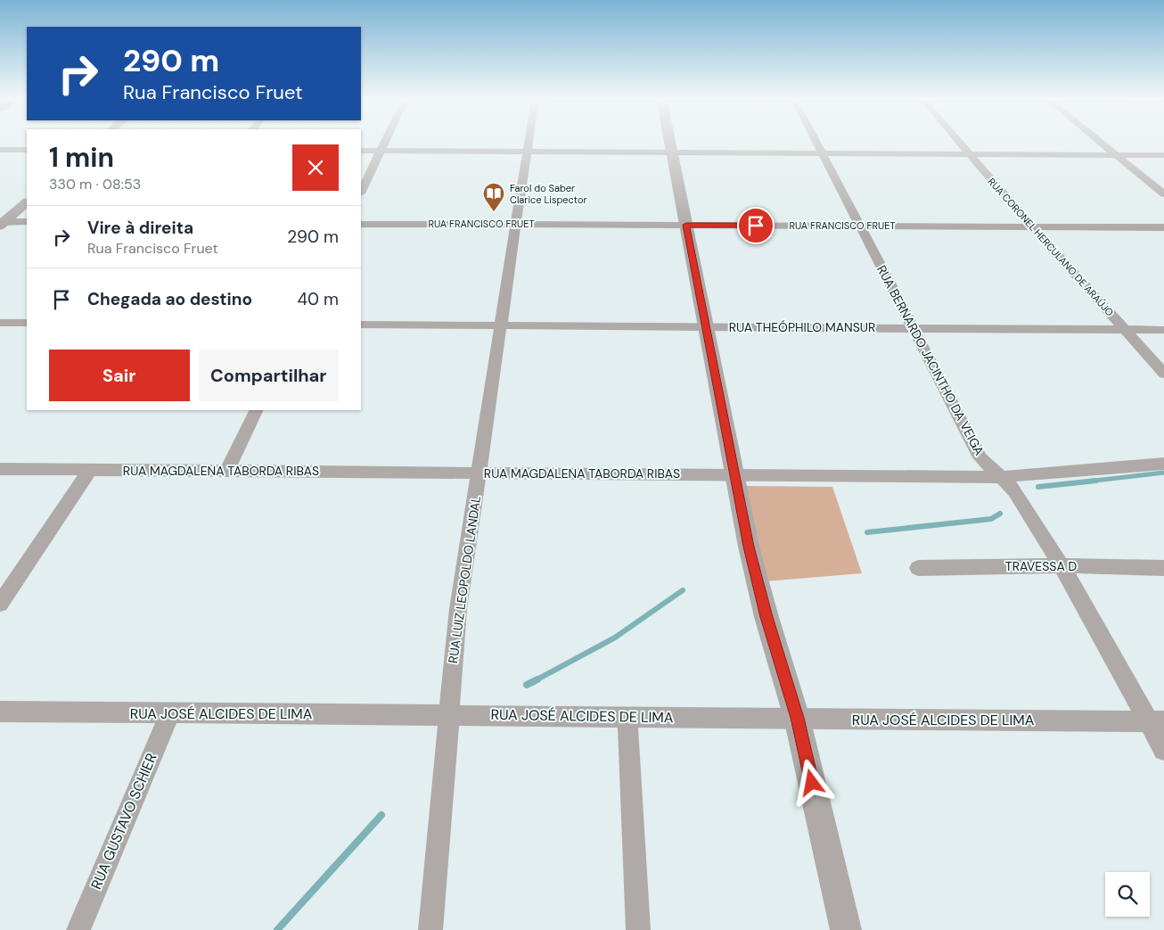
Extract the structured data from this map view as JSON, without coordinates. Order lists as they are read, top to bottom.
{
  "streets": {
    "street": [
      "RUA FRANCISCO FRUET",
      "RUA CORONEL HERCULANO DE ARAÚJO",
      "RUA THEÓPHILO MANSUR",
      "RUA BERNARDO JACINTHO DA VEIGA",
      "RUA MAGDALENA TABORDA RIBAS",
      "TRAVESSA D",
      "RUA LUIZ LEOPOLDO LANDAL",
      "RUA JOSÉ ALCIDES DE LIMA",
      "RUA GUSTAVO SCHIER"
    ]
  },
  "crossings": [
    ["RUA FRANCISCO FRUET", "RUA CORONEL HERCULANO DE ARAÚJO"],
    ["RUA FRANCISCO FRUET", "RUA BERNARDO JACINTHO DA VEIGA"],
    ["RUA FRANCISCO FRUET", "RUA LUIZ LEOPOLDO LANDAL"],
    ["RUA CORONEL HERCULANO DE ARAÚJO", "RUA THEÓPHILO MANSUR"],
    ["RUA THEÓPHILO MANSUR", "RUA BERNARDO JACINTHO DA VEIGA"],
    ["RUA THEÓPHILO MANSUR", "RUA LUIZ LEOPOLDO LANDAL"],
    ["RUA BERNARDO JACINTHO DA VEIGA", "RUA MAGDALENA TABORDA RIBAS"],
    ["RUA BERNARDO JACINTHO DA VEIGA", "TRAVESSA D"],
    ["RUA BERNARDO JACINTHO DA VEIGA", "RUA JOSÉ ALCIDES DE LIMA"],
    ["RUA MAGDALENA TABORDA RIBAS", "RUA LUIZ LEOPOLDO LANDAL"],
    ["RUA LUIZ LEOPOLDO LANDAL", "RUA JOSÉ ALCIDES DE LIMA"],
    ["RUA JOSÉ ALCIDES DE LIMA", "RUA GUSTAVO SCHIER"]
  ],
  "places": {
    "library": ["Farol do Saber Clarice Lispector"]
  },
  "page": {
    "turn": ["290 m", "Rua Francisco Fruet"],
    "heading": ["1 min", "330 m · 08:53"],
    "list": [
      {
        "name": "Vire à direita",
        "note": "Rua Francisco Fruet",
        "value": "290 m"
      },
      {
        "name": "Chegada ao destino",
        "value": "40 m"
      }
    ],
    "buttons": ["Sair", "Compartilhar"]
  }
}
